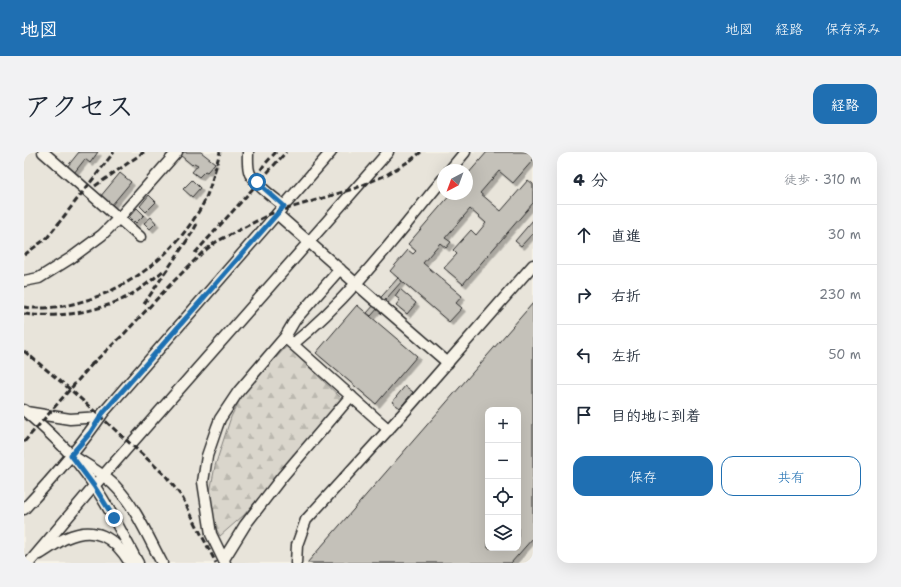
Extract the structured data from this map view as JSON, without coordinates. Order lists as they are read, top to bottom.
{
  "north": "bottom left",
  "page": {
    "header": "地図",
    "nav": ["地図", "経路", "保存済み"],
    "title": "アクセス",
    "buttons": [
      "経路",
      ["保存", "共有"]
    ],
    "heading": ["4 分", "徒歩 · 310 m"],
    "list": [
      ["直進", "30 m"],
      ["右折", "230 m"],
      ["左折", "50 m"],
      "目的地に到着"
    ],
    "map_buttons": ["+", "−"]
  }
}
